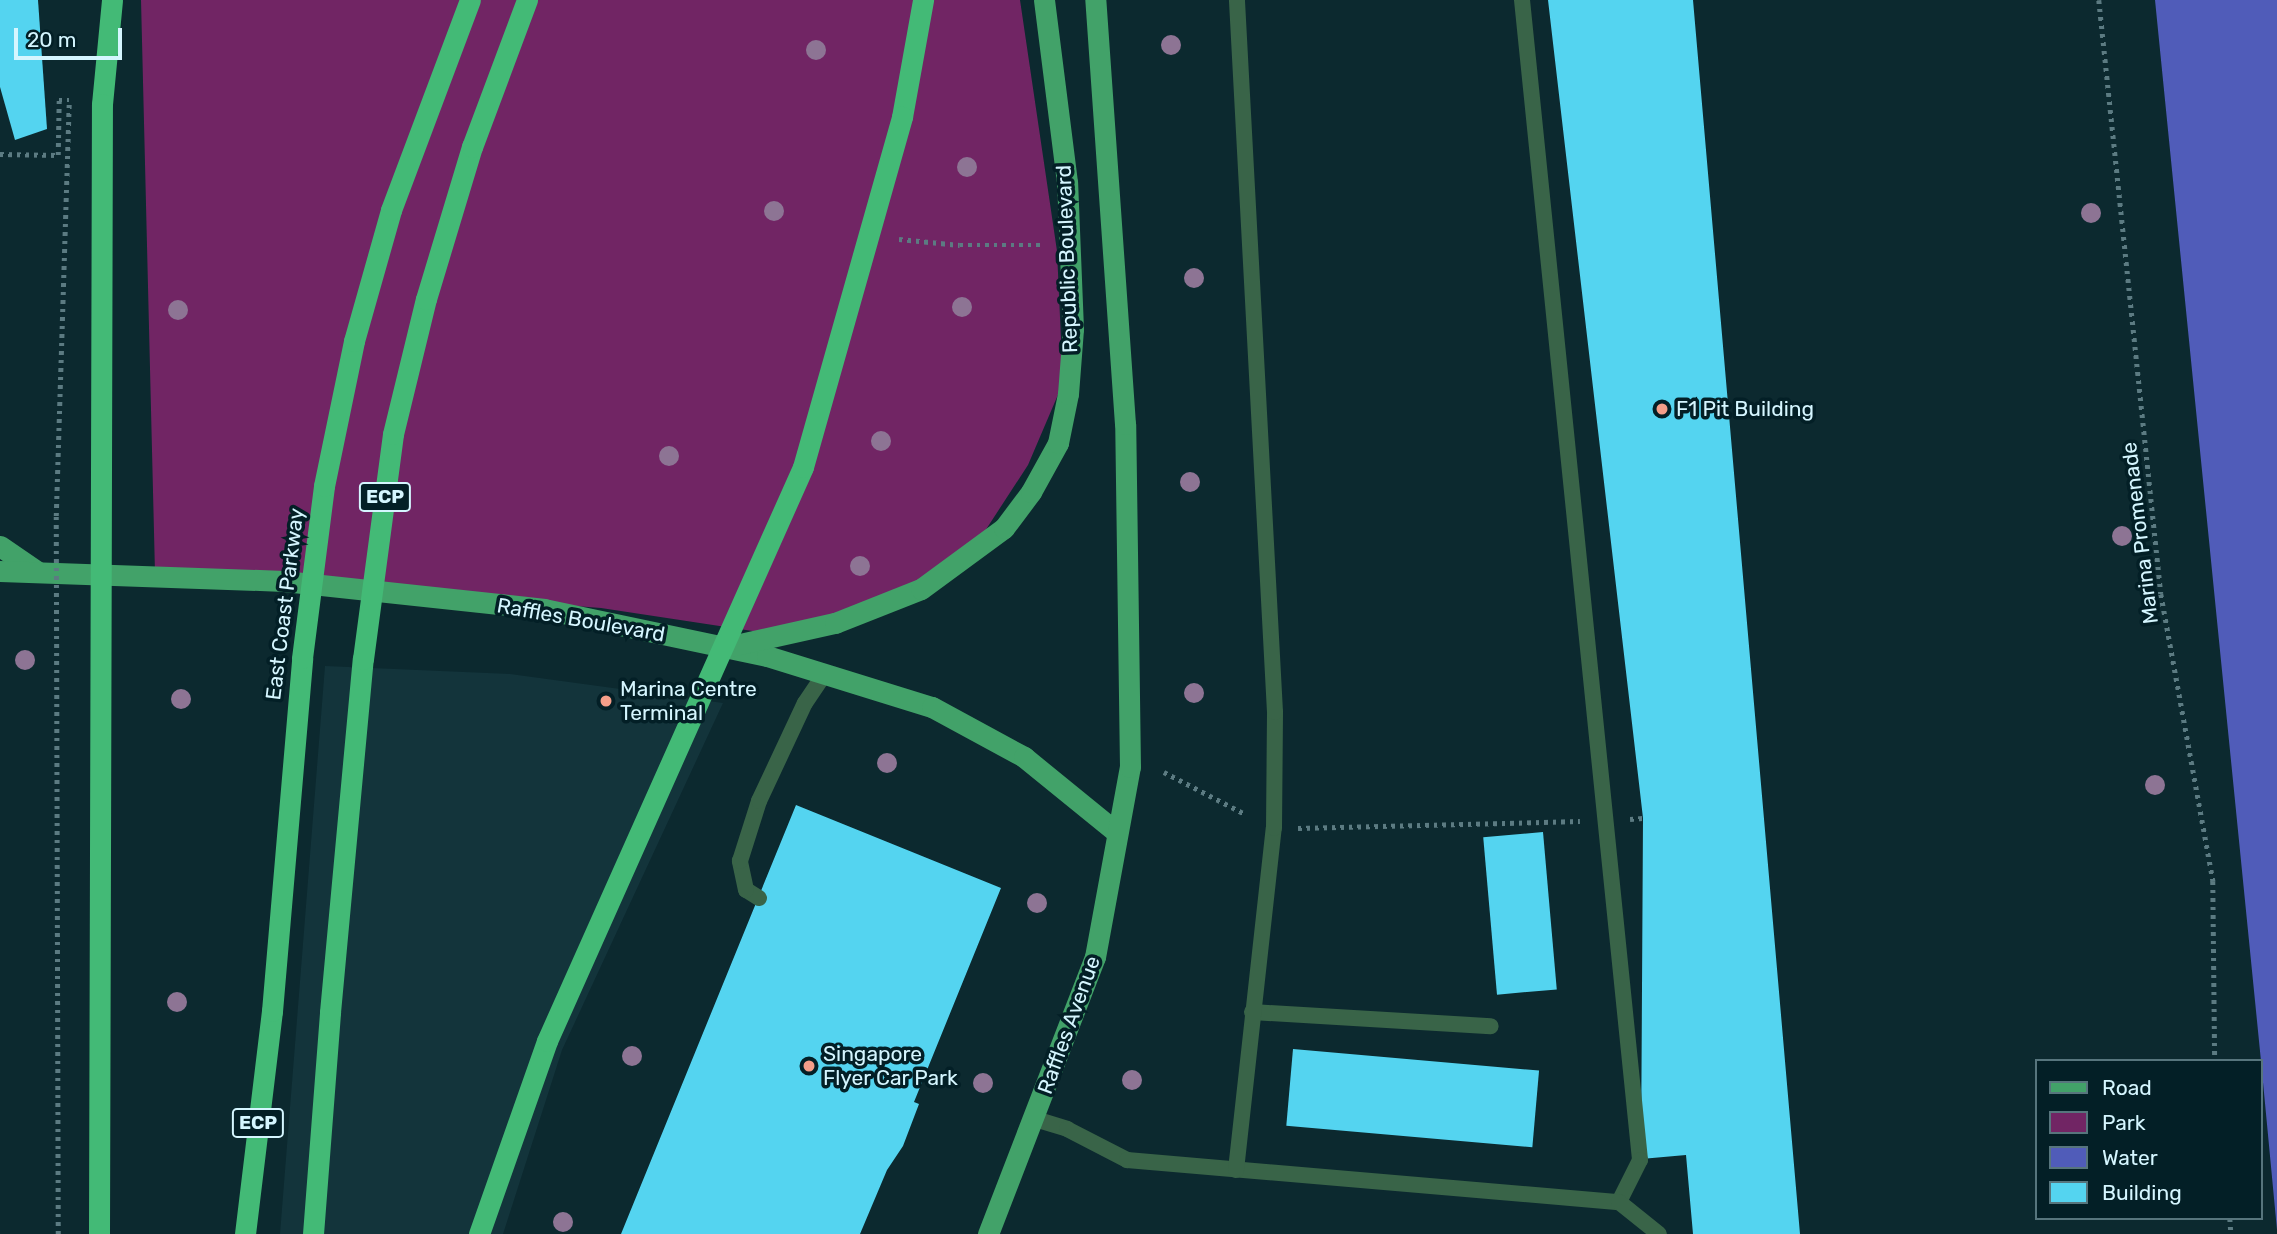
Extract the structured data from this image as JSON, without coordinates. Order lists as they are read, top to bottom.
{
  "streets": {
    "highway": ["ECP", "East Coast Parkway"],
    "main road": ["Republic Boulevard", "Raffles Boulevard", "Raffles Avenue"],
    "path": ["Marina Promenade"]
  },
  "crossings": [
    ["Republic Boulevard", "Raffles Boulevard"],
    ["Republic Boulevard", "Raffles Avenue"],
    ["Raffles Boulevard", "Raffles Avenue"]
  ],
  "places": ["F1 Pit Building", "Marina Centre Terminal", "Singapore Flyer Car Park"],
  "legend": [
    "Road",
    "Park",
    "Water",
    "Building"
  ],
  "scale_bar": "20 m"
}
